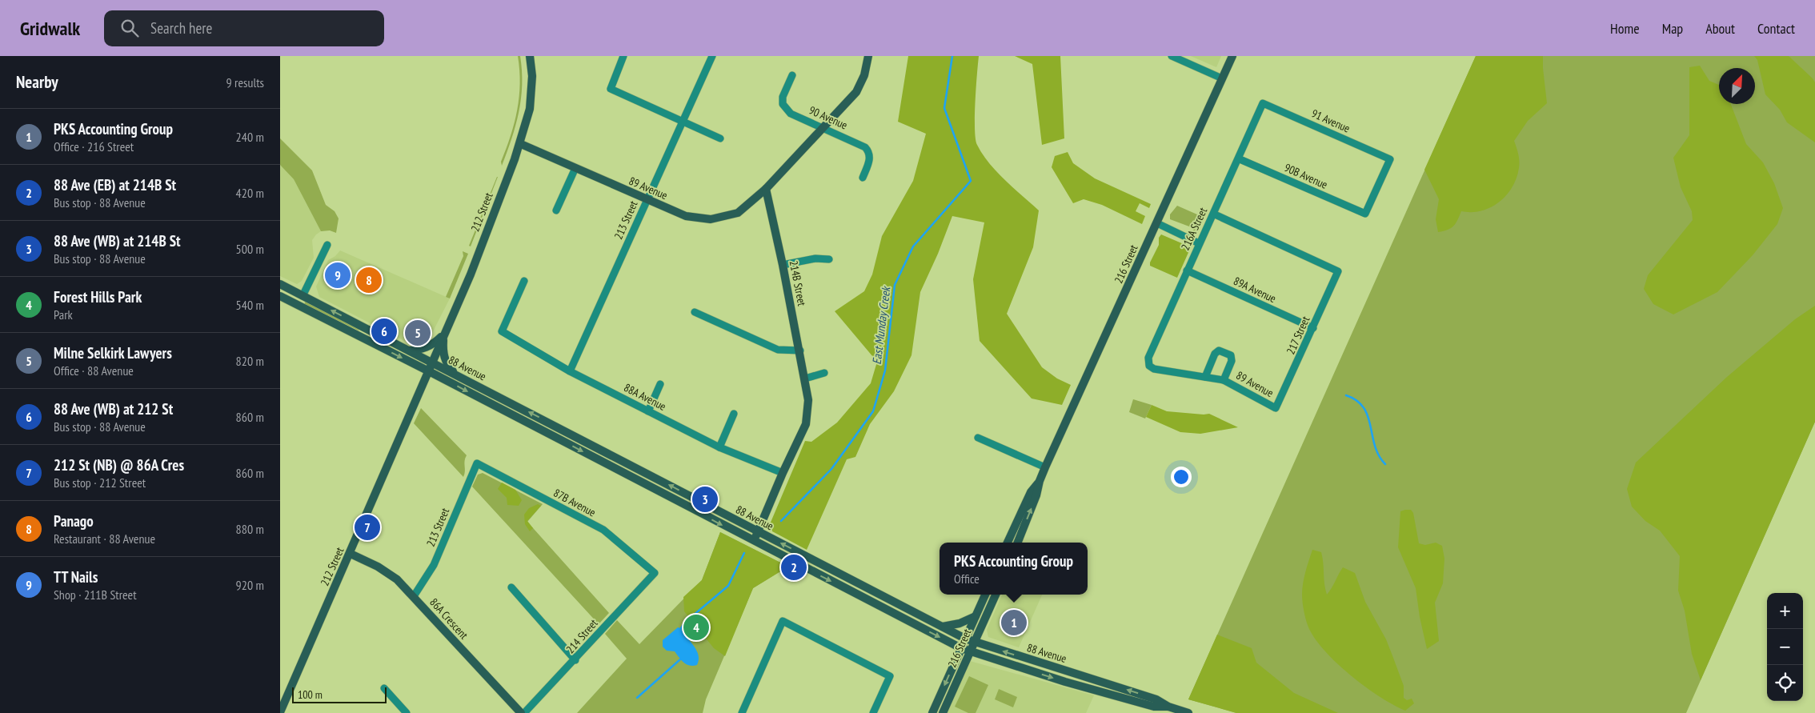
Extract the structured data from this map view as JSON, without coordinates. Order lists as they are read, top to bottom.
{
  "streets": {
    "main road": [
      "89 Avenue",
      "212 Street",
      "216 Street",
      "214B Street",
      "88 Avenue",
      "86A Crescent"
    ],
    "street": [
      "90 Avenue",
      "91 Avenue",
      "90B Avenue",
      "213 Street",
      "216A Street",
      "89A Avenue",
      "217 Street",
      "88A Avenue",
      "87B Avenue",
      "214 Street"
    ]
  },
  "crossings": [
    ["91 Avenue", "90B Avenue"],
    ["91 Avenue", "216A Street"],
    ["90B Avenue", "216A Street"],
    ["89 Avenue", "212 Street"],
    ["89 Avenue", "213 Street"],
    ["89 Avenue", "216A Street"],
    ["89 Avenue", "214B Street"],
    ["89 Avenue", "217 Street"],
    ["212 Street", "88 Avenue"],
    ["212 Street", "86A Crescent"],
    ["213 Street", "88A Avenue"],
    ["213 Street", "87B Avenue"],
    ["213 Street", "86A Crescent"],
    ["216A Street", "89A Avenue"],
    ["216A Street", "217 Street"],
    ["216 Street", "88 Avenue"],
    ["214B Street", "88 Avenue"],
    ["214B Street", "88A Avenue"],
    ["89A Avenue", "217 Street"],
    ["87B Avenue", "214 Street"]
  ],
  "water": ["East Munday Creek"],
  "scale_bar": "100 m",
  "north": "top right",
  "page": {
    "header": "Gridwalk",
    "search": "Search here",
    "nav": [
      "Home",
      "Map",
      "About",
      "Contact"
    ],
    "heading": ["Nearby", "9 results"],
    "list": [
      {
        "mark": "1",
        "name": "PKS Accounting Group",
        "note": "Office · 216 Street",
        "value": "240 m"
      },
      {
        "mark": "2",
        "name": "88 Ave (EB) at 214B St",
        "note": "Bus stop · 88 Avenue",
        "value": "420 m"
      },
      {
        "mark": "3",
        "name": "88 Ave (WB) at 214B St",
        "note": "Bus stop · 88 Avenue",
        "value": "500 m"
      },
      {
        "mark": "4",
        "name": "Forest Hills Park",
        "note": "Park",
        "value": "540 m"
      },
      {
        "mark": "5",
        "name": "Milne Selkirk Lawyers",
        "note": "Office · 88 Avenue",
        "value": "820 m"
      },
      {
        "mark": "6",
        "name": "88 Ave (WB) at 212 St",
        "note": "Bus stop · 88 Avenue",
        "value": "860 m"
      },
      {
        "mark": "7",
        "name": "212 St (NB) @ 86A Cres",
        "note": "Bus stop · 212 Street",
        "value": "860 m"
      },
      {
        "mark": "8",
        "name": "Panago",
        "note": "Restaurant · 88 Avenue",
        "value": "880 m"
      },
      {
        "mark": "9",
        "name": "TT Nails",
        "note": "Shop · 211B Street",
        "value": "920 m"
      }
    ],
    "pins": [
      "9",
      "8",
      "6",
      "5",
      "3",
      "7",
      "2",
      "1",
      "4"
    ],
    "popup": ["PKS Accounting Group", "Office"],
    "map_buttons": ["+", "−"],
    "scale": "100 m"
  }
}
